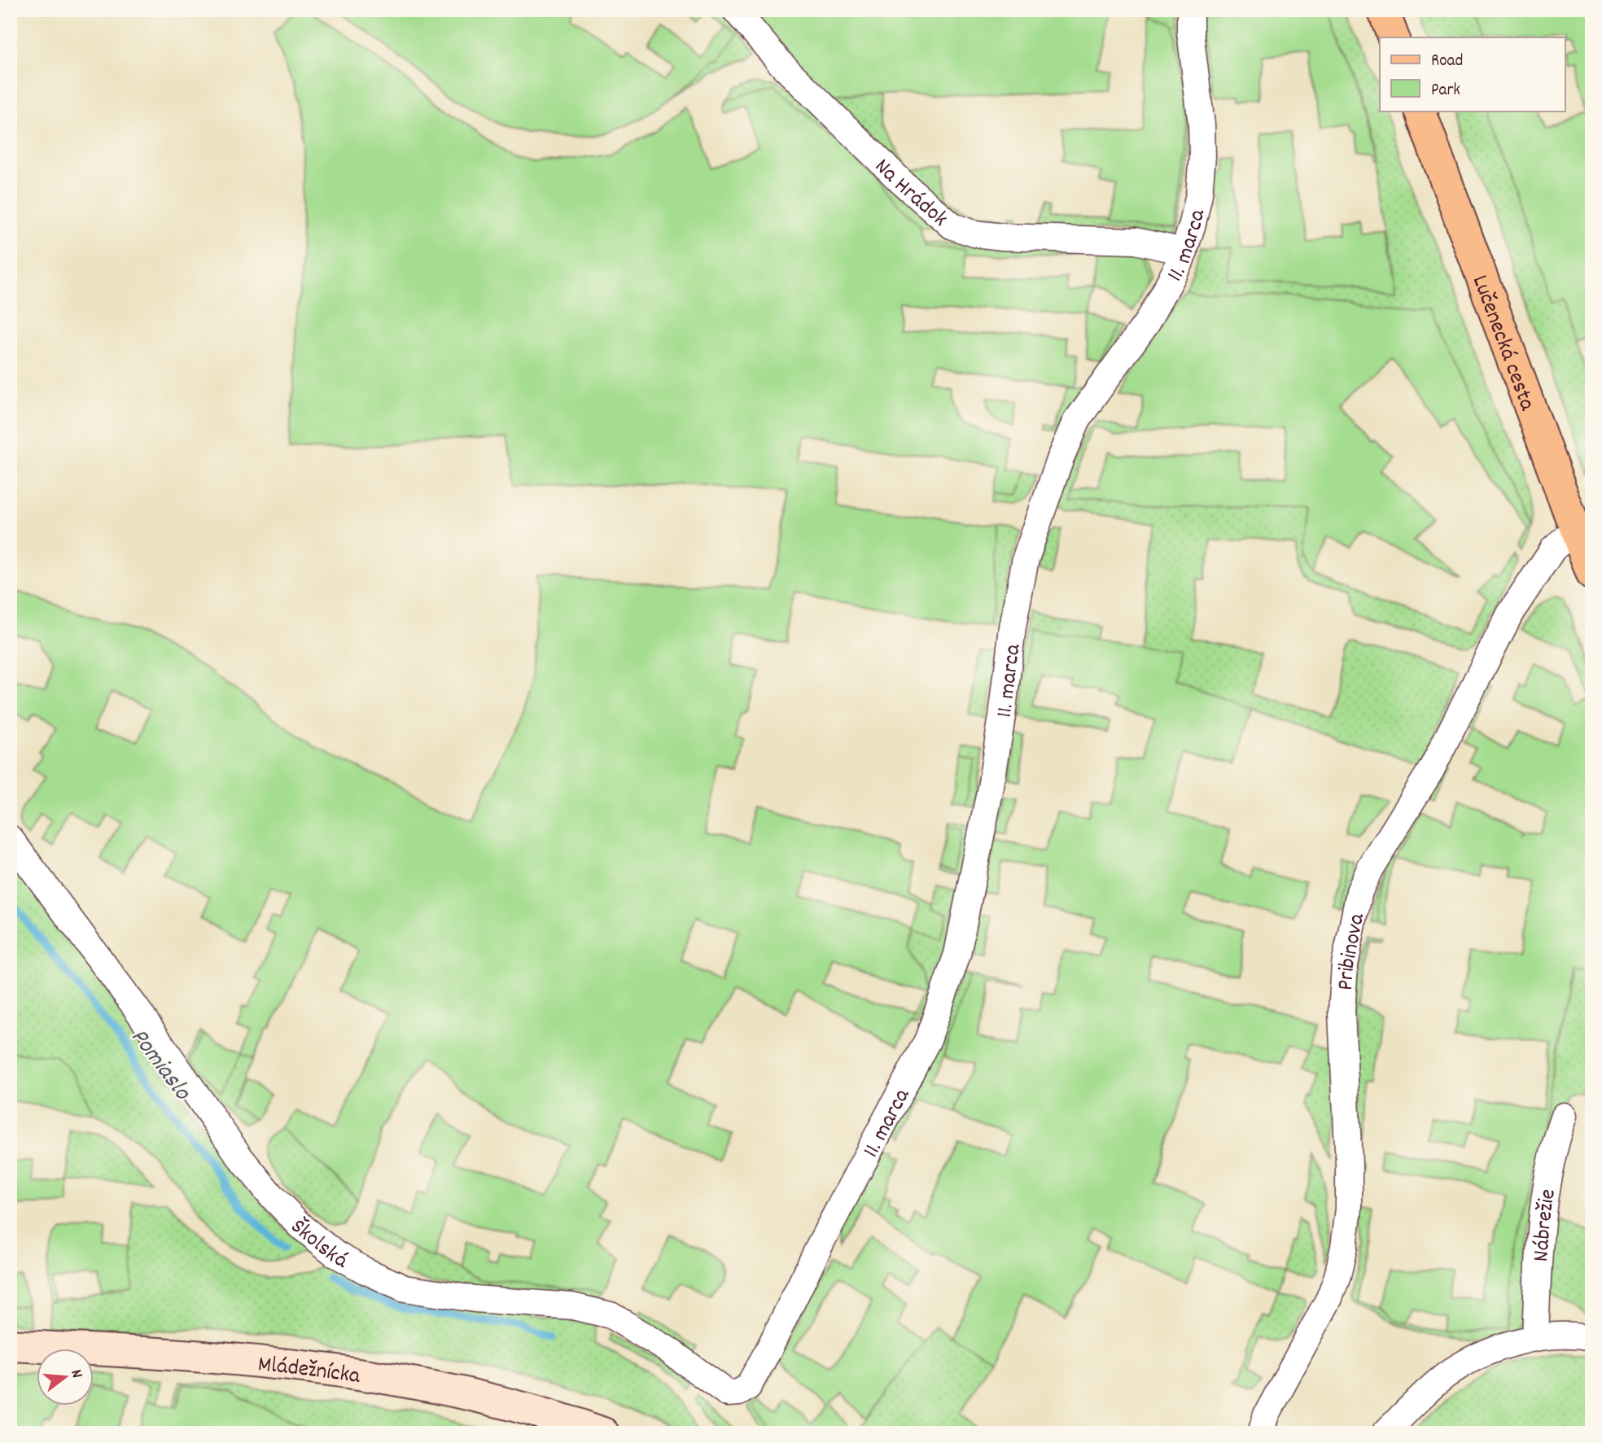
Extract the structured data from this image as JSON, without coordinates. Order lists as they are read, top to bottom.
{
  "streets": {
    "main road": ["Lučenecká cesta"],
    "street": [
      "Na Hrádok",
      "11. marca",
      "Pribinova",
      "Nábrežie",
      "Školská",
      "Mládežnícka"
    ]
  },
  "crossings": [
    ["Na Hrádok", "11. marca"],
    ["11. marca", "Školská"],
    ["Lučenecká cesta", "Pribinova"]
  ],
  "water": ["Pomiaslo"],
  "legend": ["Road", "Park"],
  "north": "right"
}
